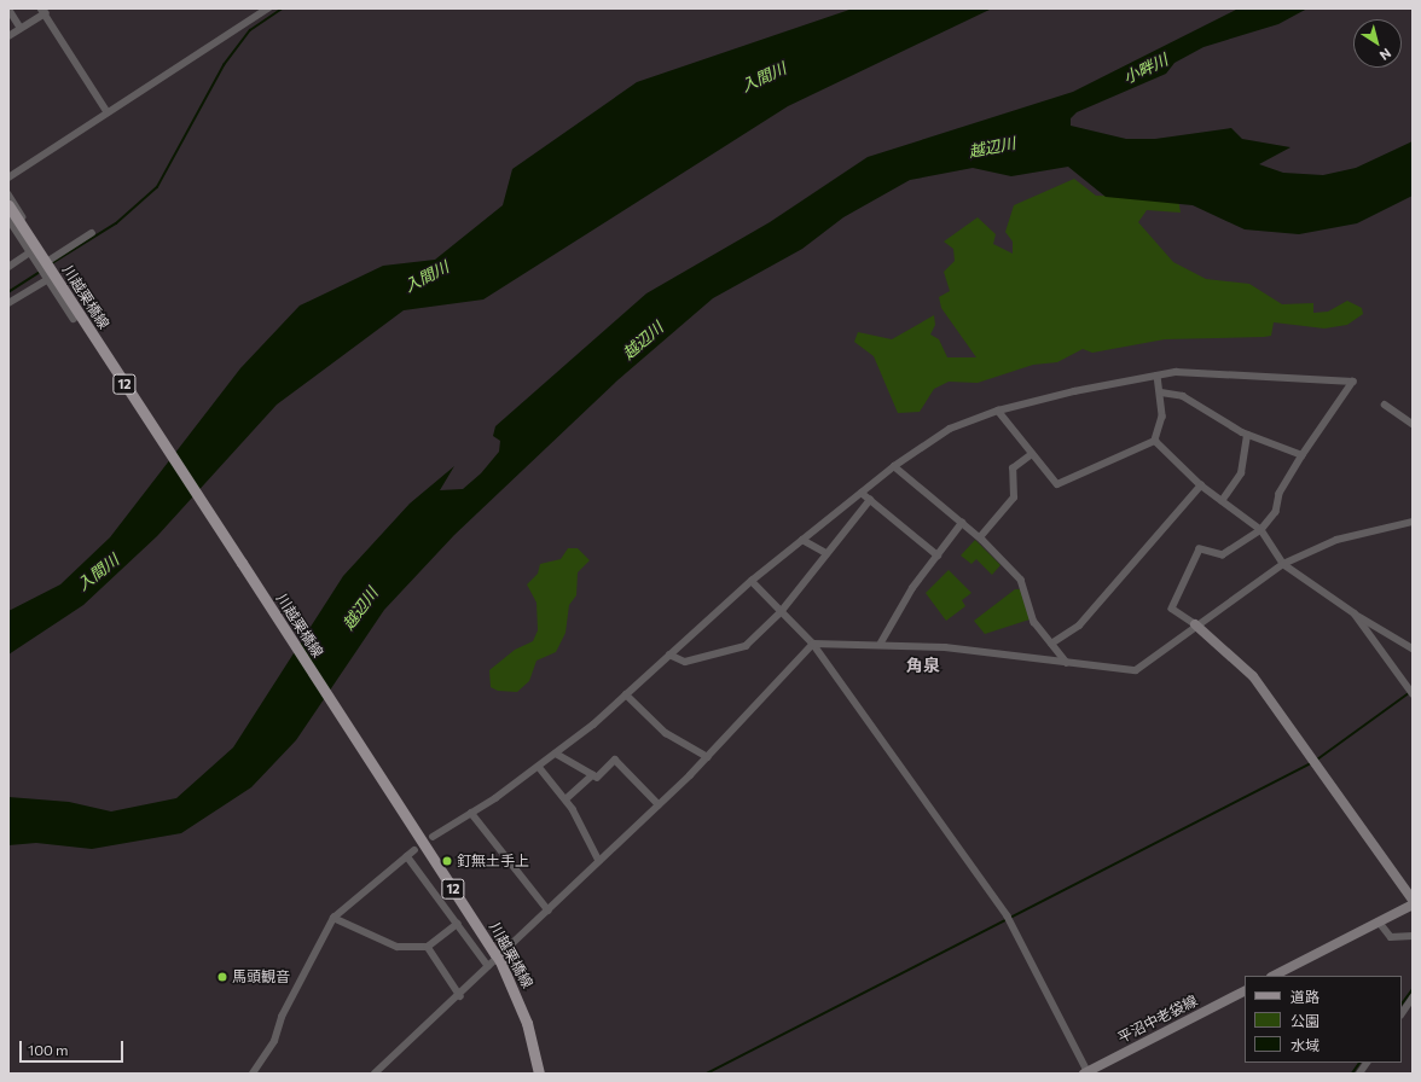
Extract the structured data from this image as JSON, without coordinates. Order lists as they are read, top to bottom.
{
  "streets": {
    "main road": ["川越栗橋線", "12"],
    "street": ["平沼中老袋線"]
  },
  "districts": ["角泉"],
  "water": ["小畔川", "入間川", "越辺川"],
  "places": ["釘無土手上", "馬頭観音"],
  "legend": ["道路", "公園", "水域"],
  "scale_bar": "100 m",
  "north": "bottom right"
}
